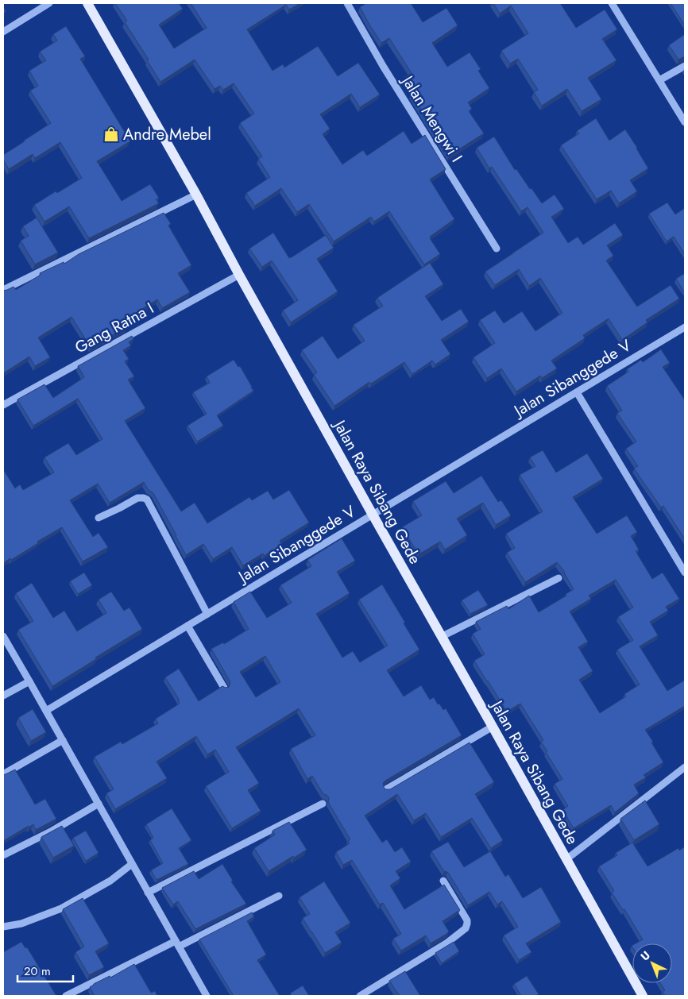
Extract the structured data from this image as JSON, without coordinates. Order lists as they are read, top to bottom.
{
  "streets": {
    "main road": ["Jalan Raya Sibang Gede"],
    "street": ["Jalan Mengwi I", "Gang Ratna I", "Jalan Sibanggede V"]
  },
  "crossings": [
    ["Gang Ratna I", "Jalan Raya Sibang Gede"],
    ["Jalan Sibanggede V", "Jalan Raya Sibang Gede"]
  ],
  "places": {
    "shop": ["Andre Mebel"]
  },
  "scale_bar": "20 m",
  "north": "top left"
}
